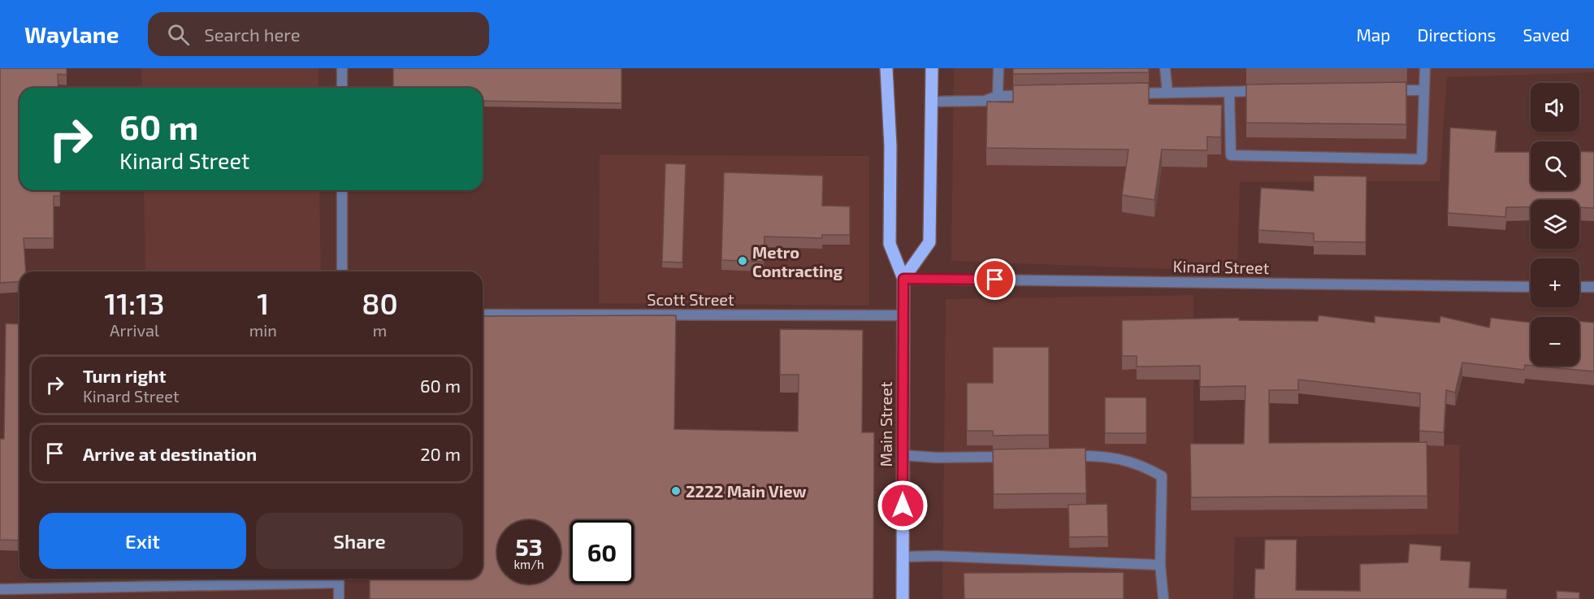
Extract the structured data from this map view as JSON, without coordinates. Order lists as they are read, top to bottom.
{
  "streets": {
    "main road": ["Main Street"],
    "street": ["Kinard Street", "Scott Street"]
  },
  "crossings": [
    ["Kinard Street", "Main Street"],
    ["Scott Street", "Main Street"]
  ],
  "places": ["Metro Contracting", "2222 Main View"],
  "page": {
    "header": "Waylane",
    "search": "Search here",
    "nav": ["Map", "Directions", "Saved"],
    "map_buttons": ["+", "−"],
    "turn": ["60 m", "Kinard Street"],
    "eta": [
      "11:13",
      "Arrival",
      "1",
      "min",
      "80",
      "m"
    ],
    "list": [
      {
        "name": "Turn right",
        "note": "Kinard Street",
        "value": "60 m"
      },
      {
        "name": "Arrive at destination",
        "value": "20 m"
      }
    ],
    "buttons": ["Exit", "Share"],
    "speed": "53 km/h",
    "limit": "60"
  }
}
